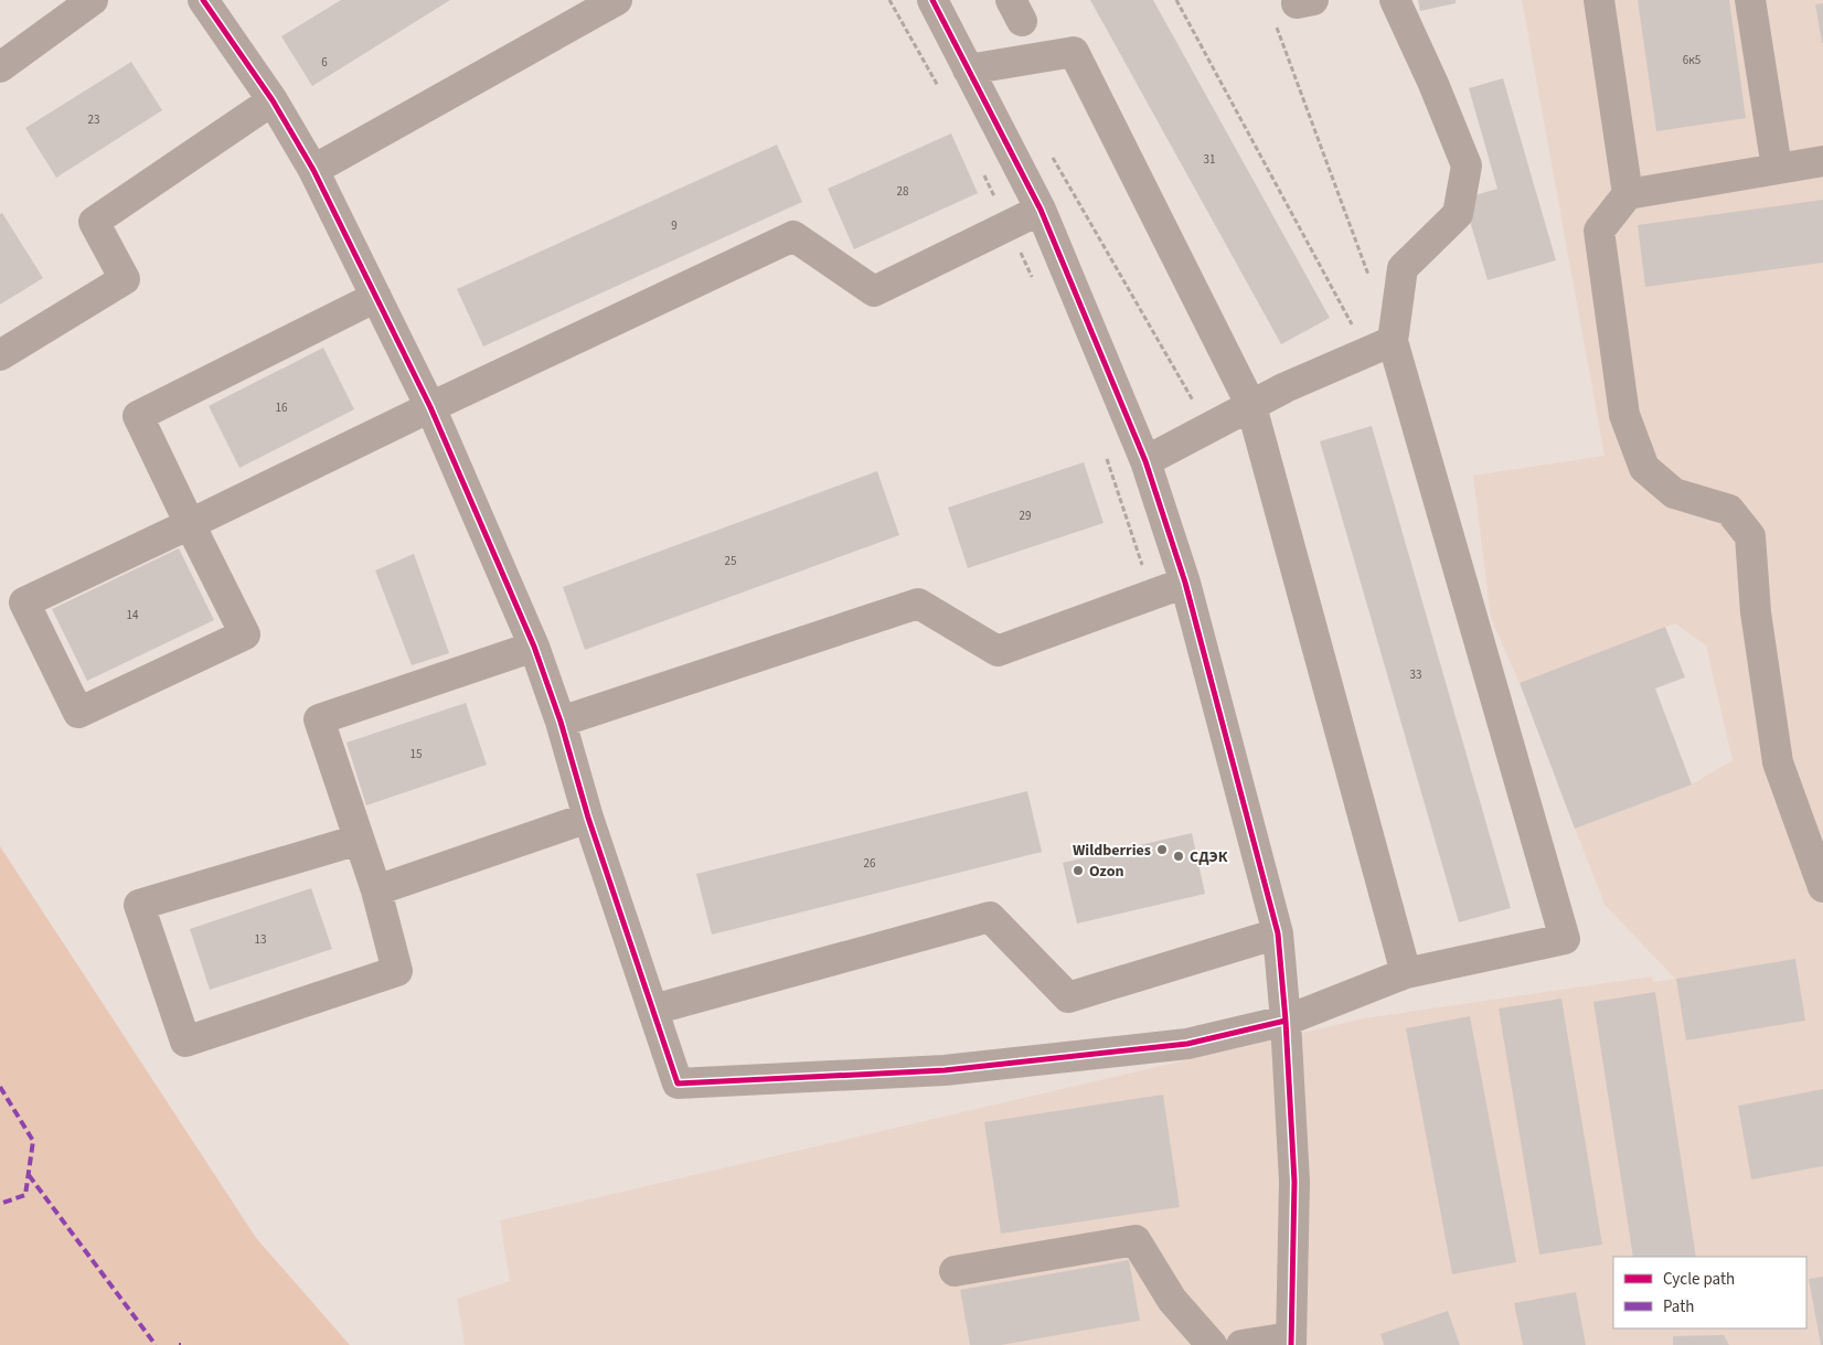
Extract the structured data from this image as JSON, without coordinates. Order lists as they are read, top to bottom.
{
  "places": ["Wildberries", "СДЭК", "Ozon"],
  "house_numbers": [
    "6к5",
    "6",
    "23",
    "31",
    "28",
    "9",
    "16",
    "29",
    "25",
    "14",
    "33",
    "15",
    "26",
    "13"
  ],
  "legend": ["Cycle path", "Path"]
}
